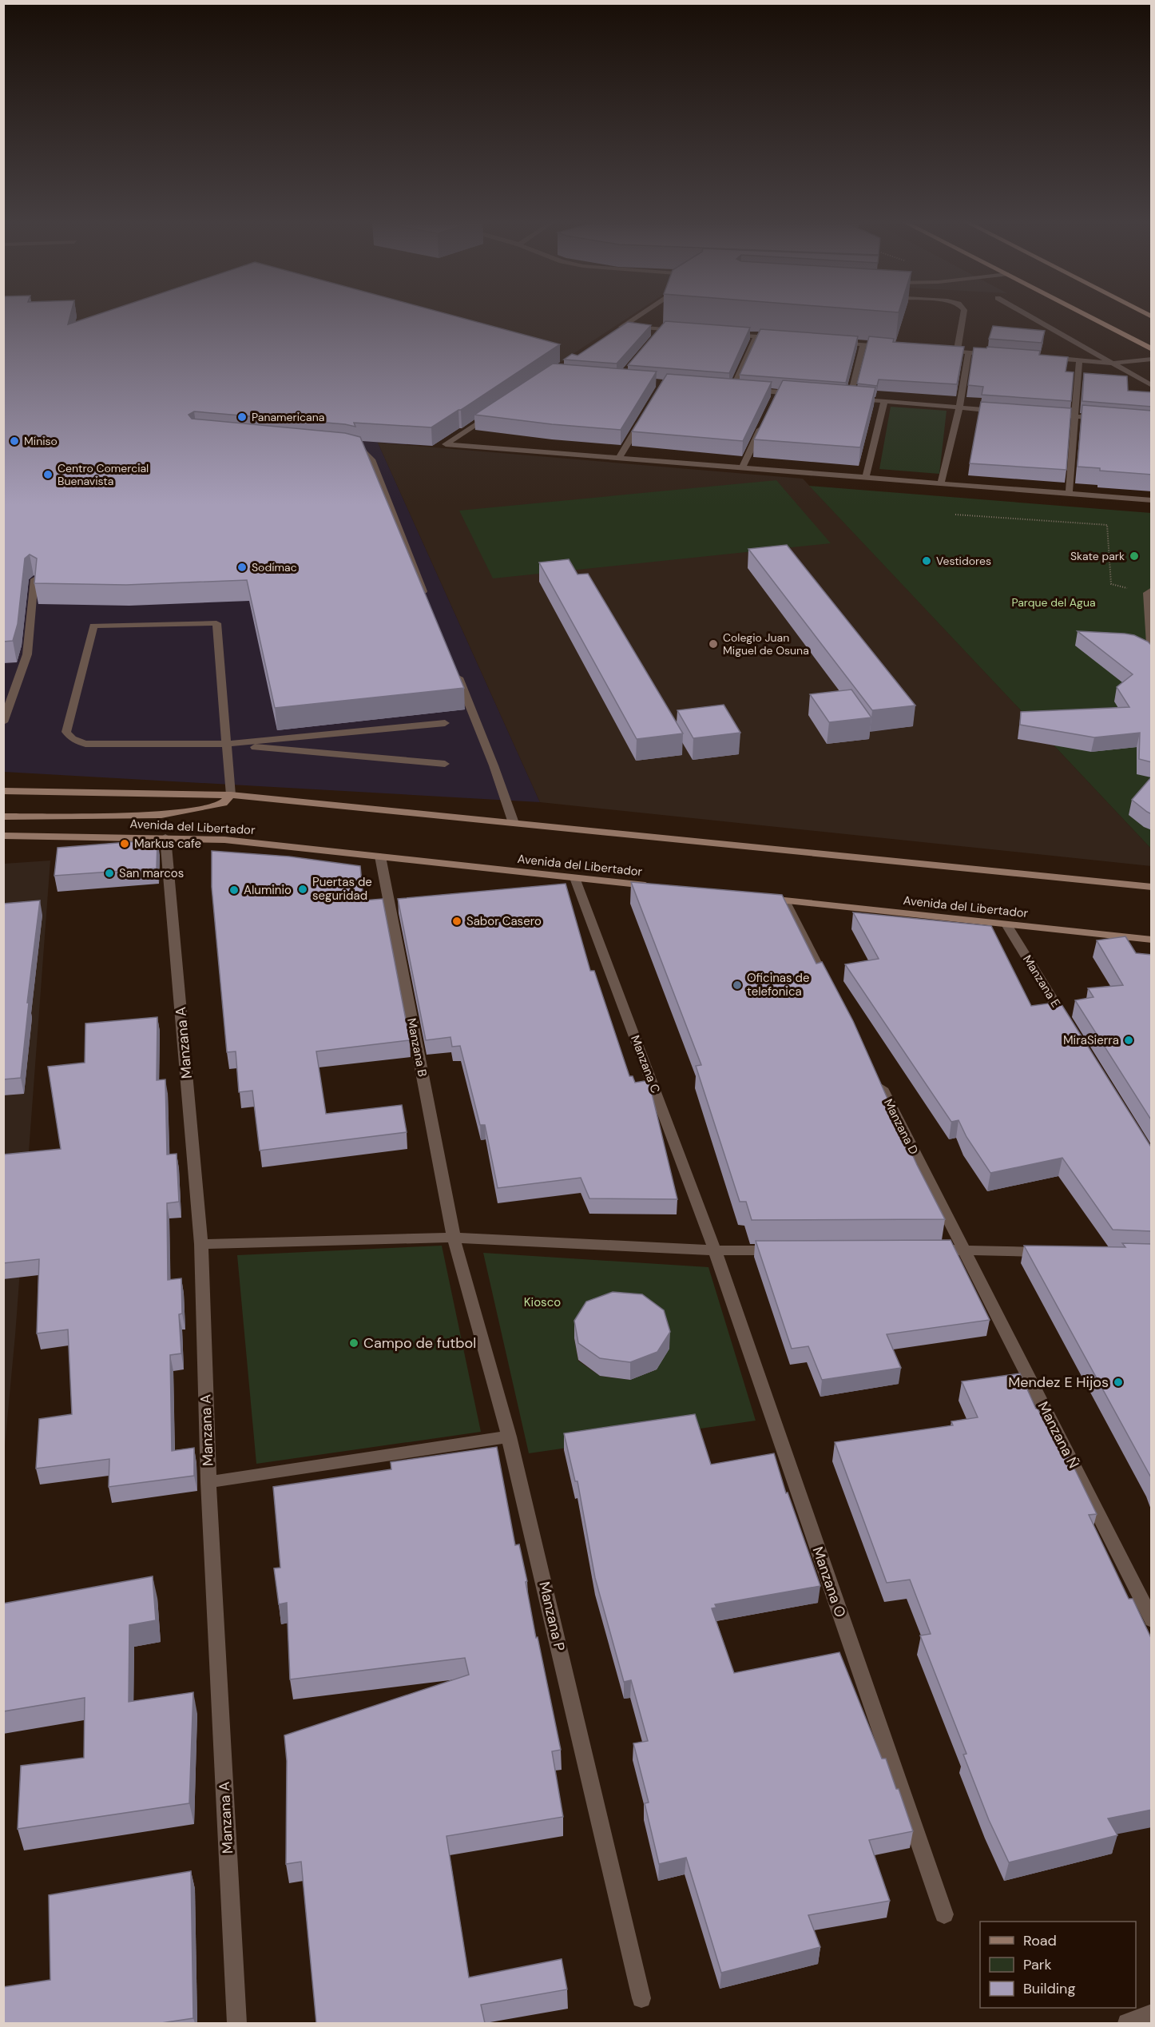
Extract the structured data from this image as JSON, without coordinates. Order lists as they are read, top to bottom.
{
  "streets": {
    "main road": ["Avenida del Libertador"],
    "street": [
      "Manzana E",
      "Manzana A",
      "Manzana B",
      "Manzana C",
      "Manzana D",
      "Manzana Ñ",
      "Manzana O",
      "Manzana P"
    ]
  },
  "crossings": [
    ["Avenida del Libertador", "Manzana E"],
    ["Avenida del Libertador", "Manzana A"],
    ["Avenida del Libertador", "Manzana B"],
    ["Avenida del Libertador", "Manzana C"],
    ["Manzana B", "Manzana P"],
    ["Manzana C", "Manzana O"],
    ["Manzana D", "Manzana Ñ"]
  ],
  "parks": ["Parque del Agua", "Kiosco"],
  "places": [
    "Panamericana",
    "Miniso",
    "Centro Comercial Buenavista",
    "Skate park",
    "Vestidores",
    "Sodimac",
    "Colegio Juan Miguel de Osuna",
    "Markus cafe",
    "San marcos",
    "Puertas de seguridad",
    "Aluminio",
    "Sabor Casero",
    "Oficinas de telefonica",
    "MiraSierra",
    "Campo de futbol",
    "Mendez E Hijos"
  ],
  "legend": ["Road", "Park", "Building"]
}
